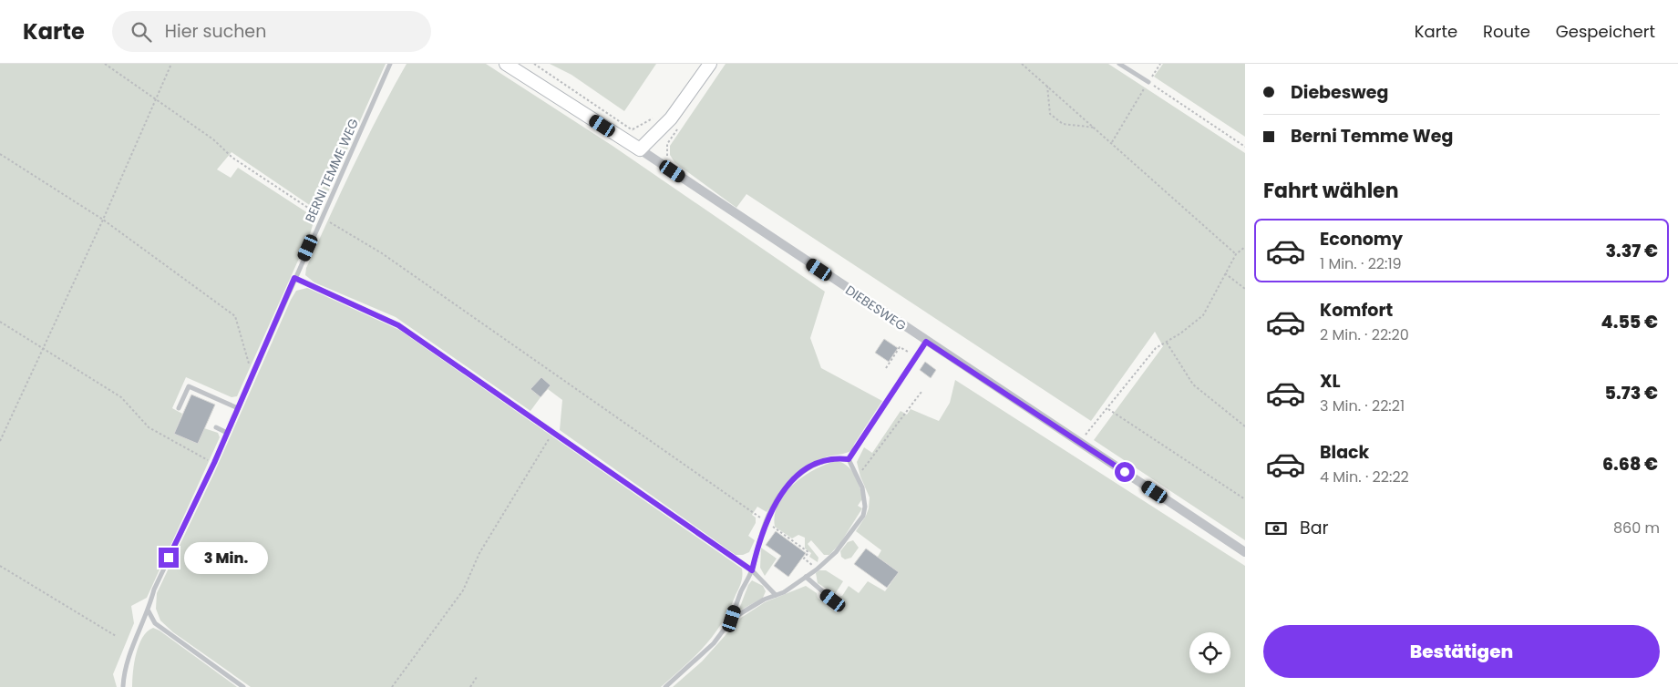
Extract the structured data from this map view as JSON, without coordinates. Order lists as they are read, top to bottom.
{
  "streets": {
    "street": ["DIEBESWEG"],
    "lane": ["BERNI TEMME WEG"]
  },
  "page": {
    "header": "Karte",
    "search": "Hier suchen",
    "nav": ["Karte", "Route", "Gespeichert"],
    "banner": ["Diebesweg", "Berni Temme Weg"],
    "heading": "Fahrt wählen",
    "list": [
      {
        "name": "Economy",
        "note": "1 Min. · 22:19",
        "value": "3.37 €"
      },
      {
        "name": "Komfort",
        "note": "2 Min. · 22:20",
        "value": "4.55 €"
      },
      {
        "name": "XL",
        "note": "3 Min. · 22:21",
        "value": "5.73 €"
      },
      {
        "name": "Black",
        "note": "4 Min. · 22:22",
        "value": "6.68 €"
      }
    ],
    "pay": ["Bar", "860 m"],
    "bubble": "3 Min.",
    "buttons": "Bestätigen"
  }
}
